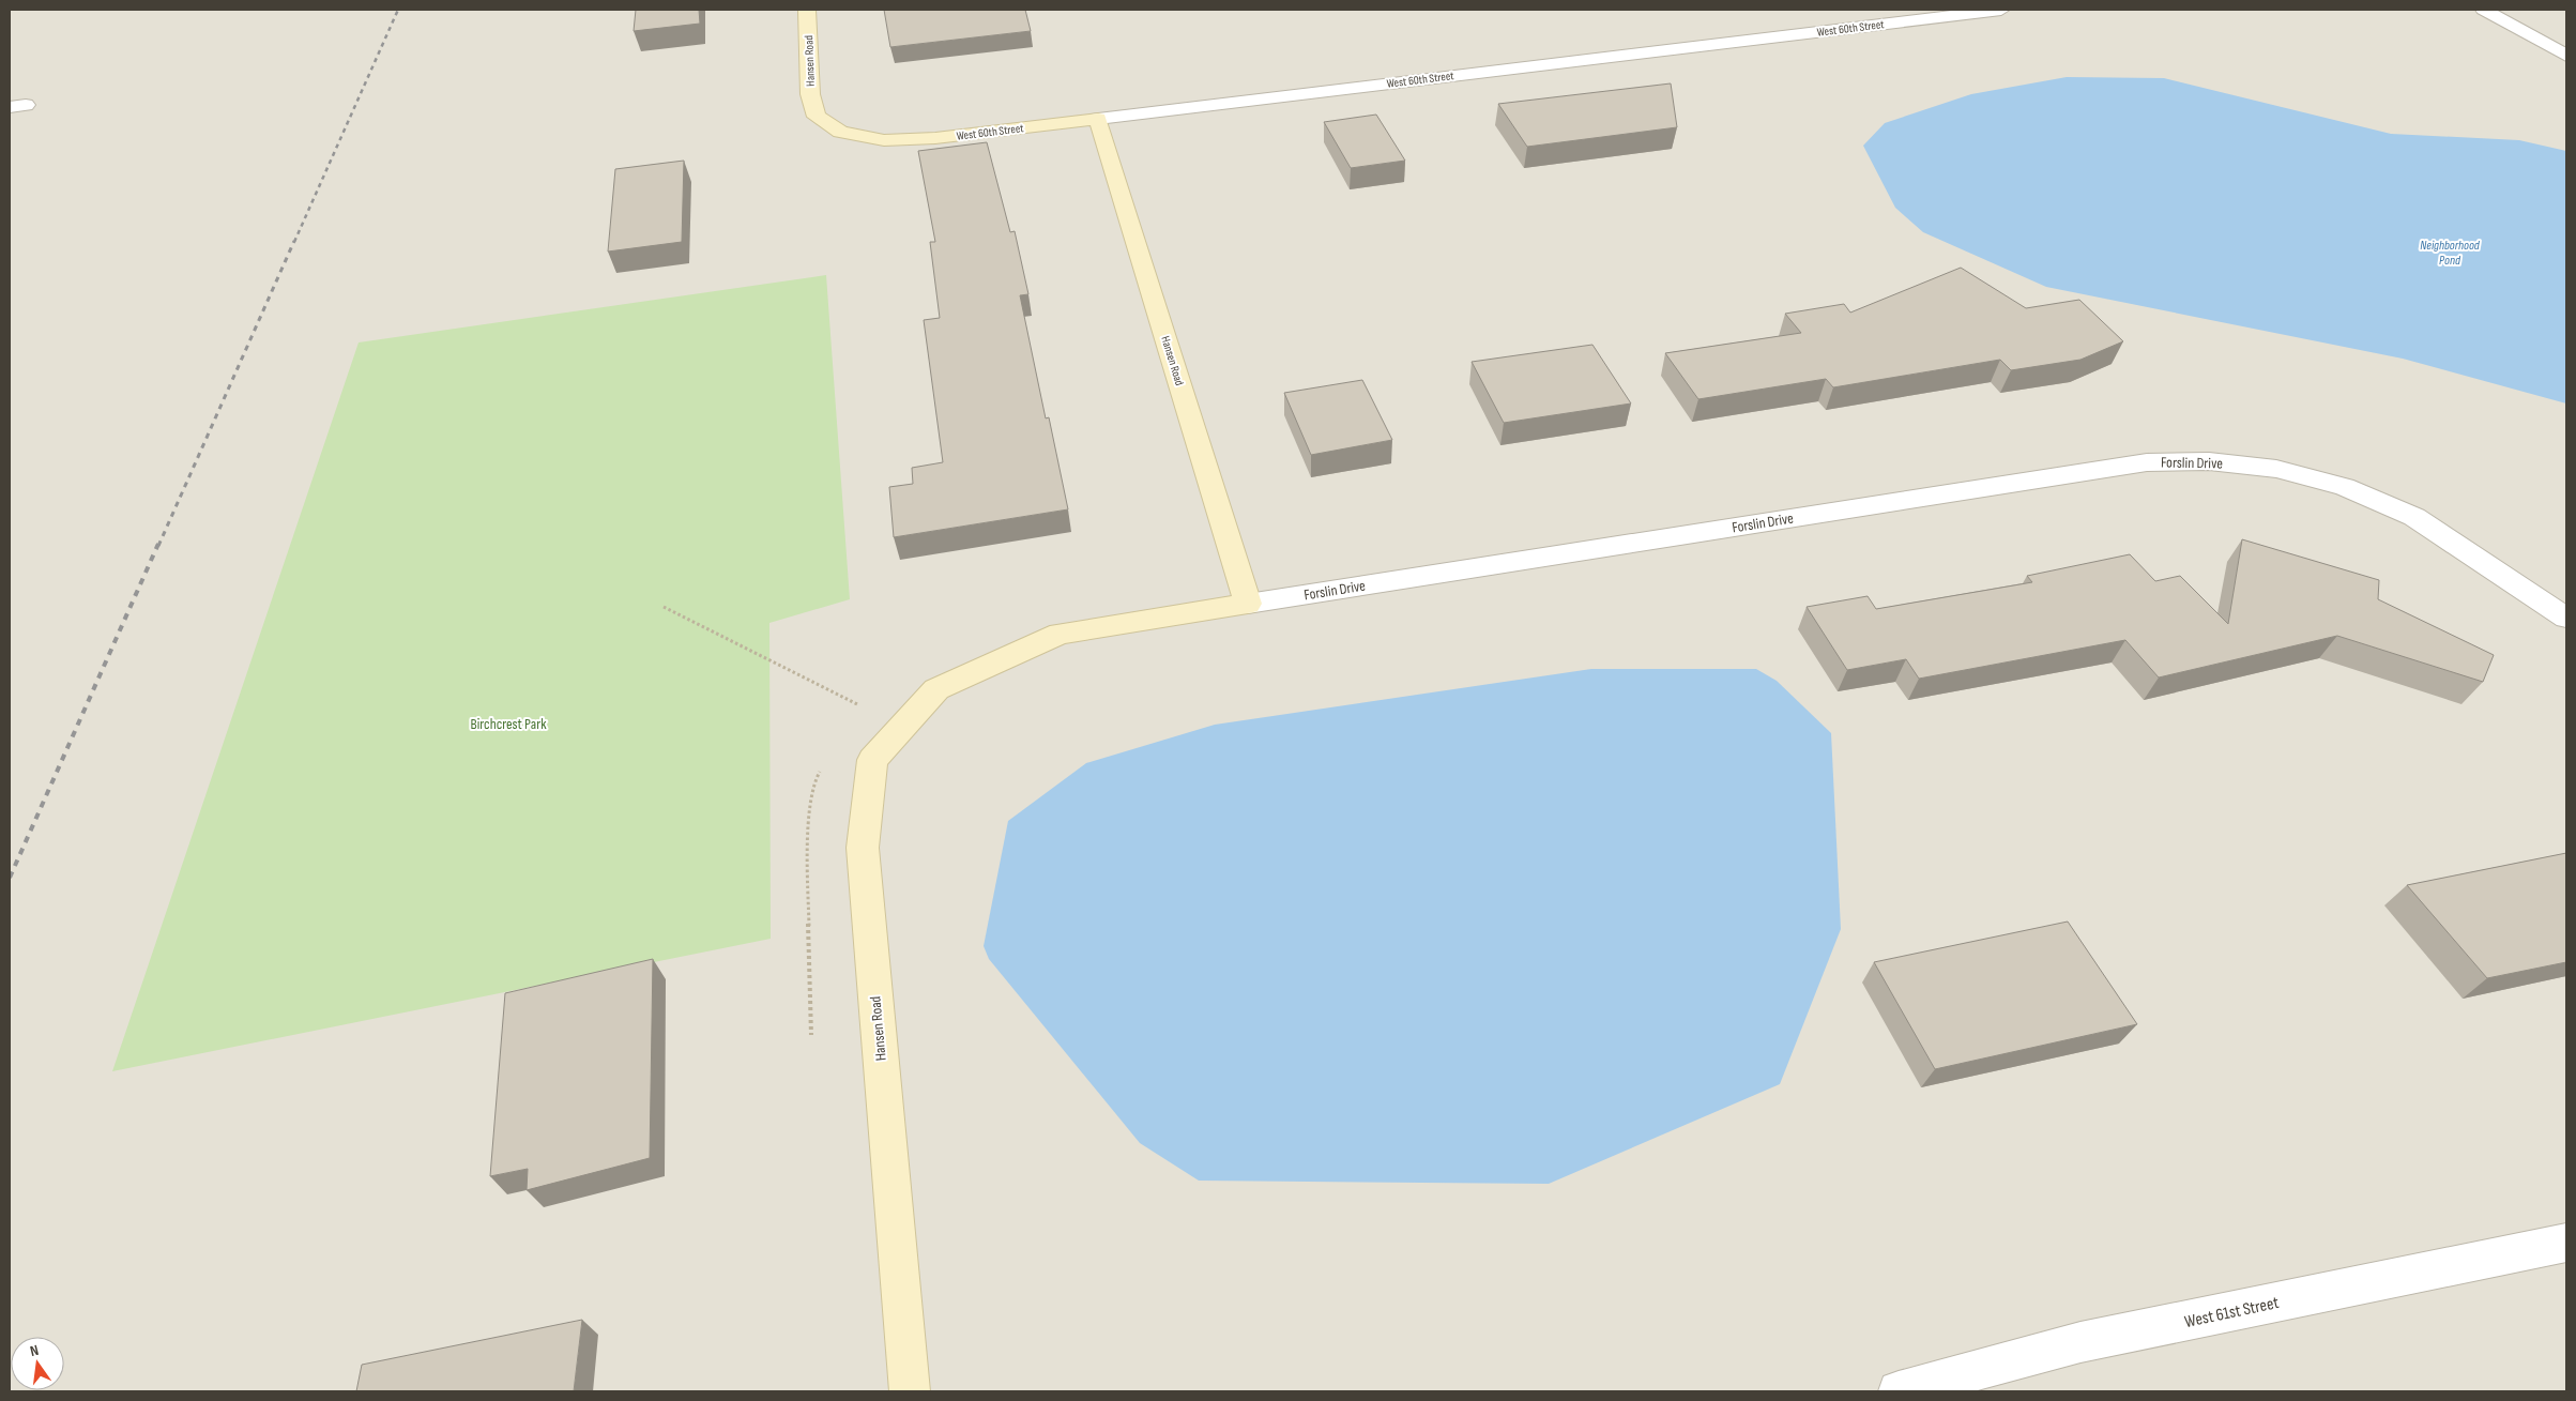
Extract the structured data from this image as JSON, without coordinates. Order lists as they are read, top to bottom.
{
  "streets": {
    "street": [
      "West 60th Street",
      "Hansen Road",
      "Forslin Drive",
      "West 61st Street"
    ]
  },
  "crossings": [
    ["West 60th Street", "Hansen Road"],
    ["Hansen Road", "Forslin Drive"]
  ],
  "water": ["Neighborhood Pond"],
  "parks": ["Birchcrest Park"],
  "north": "top"
}
